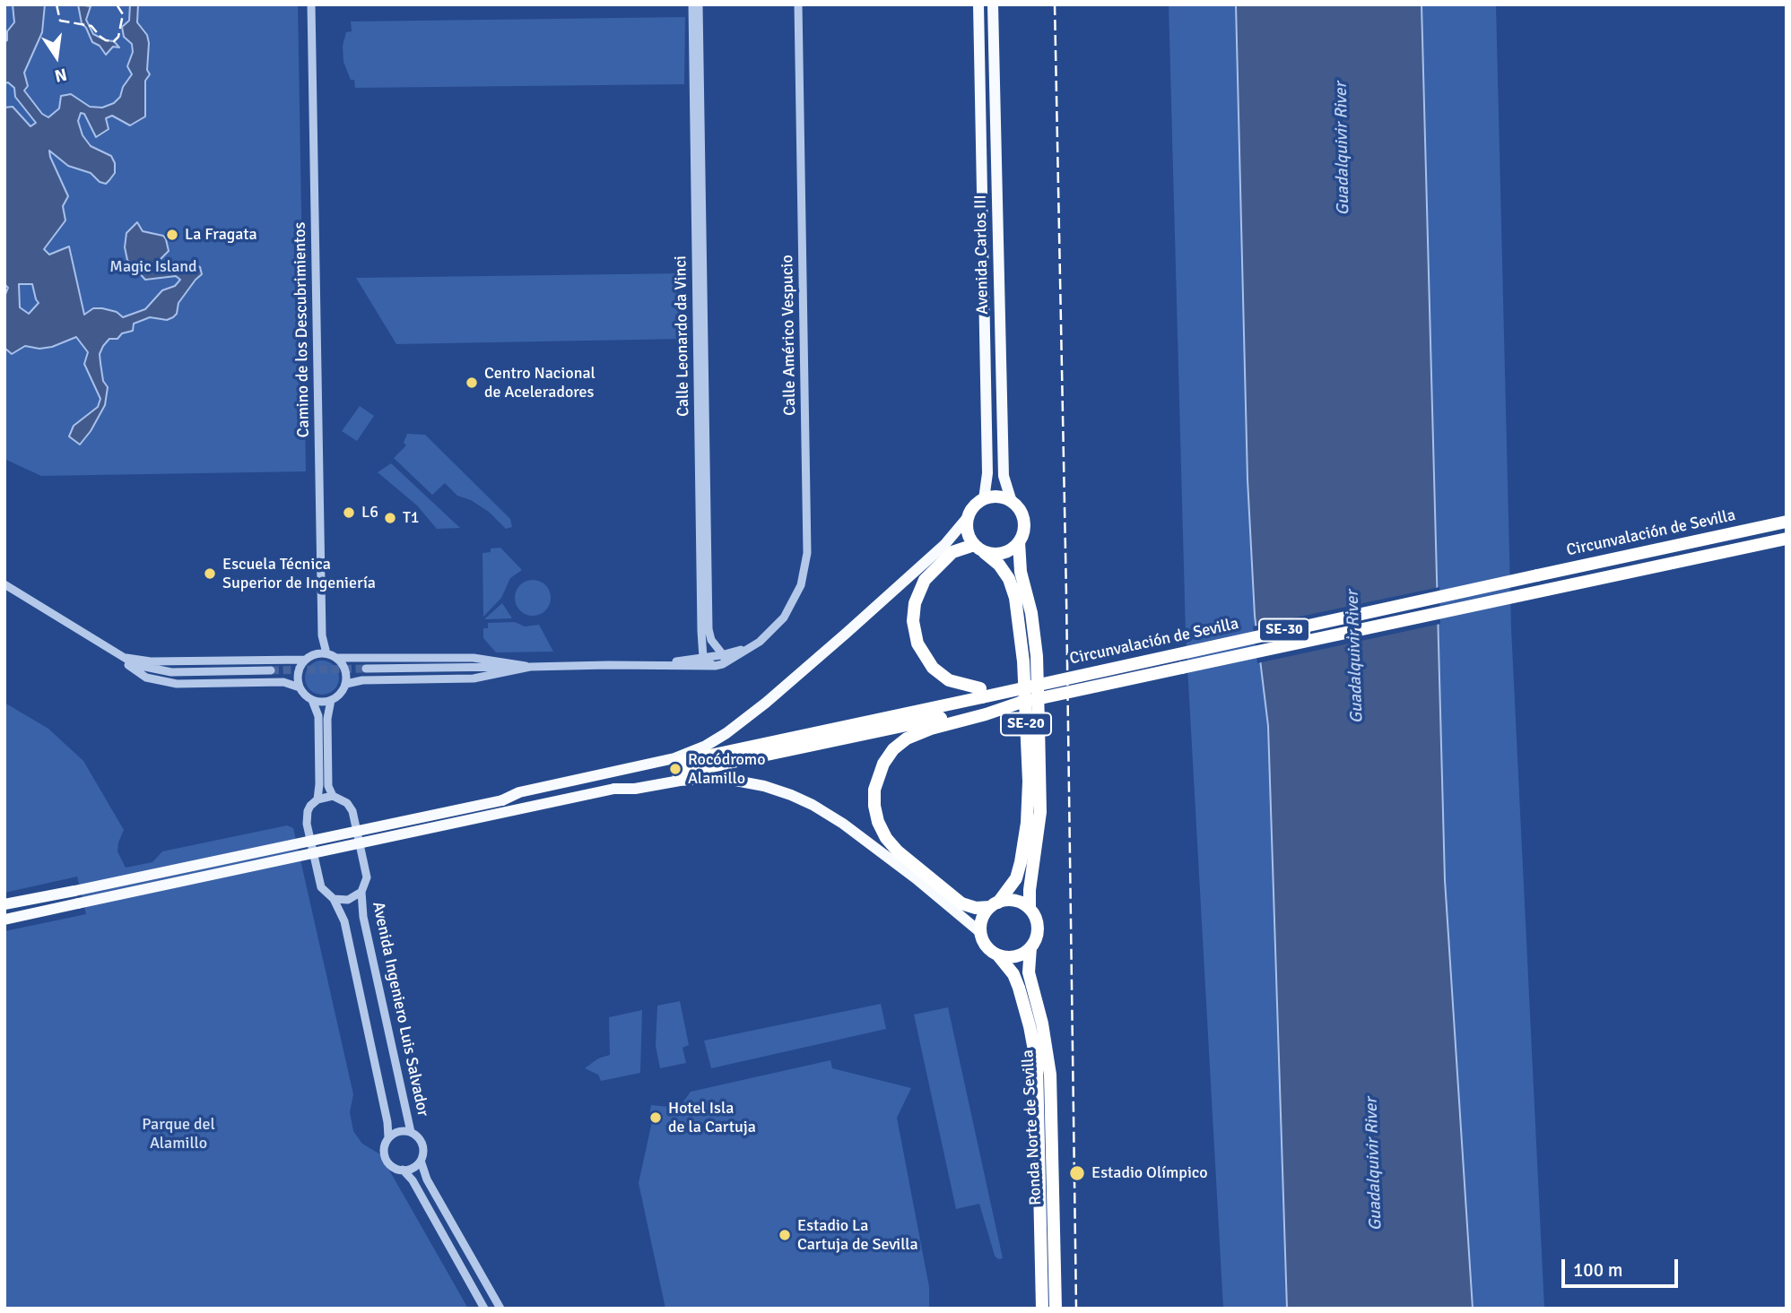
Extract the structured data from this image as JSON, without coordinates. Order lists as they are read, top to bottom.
{
  "streets": {
    "highway": [
      "Circunvalación de Sevilla",
      "SE-30",
      "SE-20",
      "Ronda Norte de Sevilla"
    ],
    "main road": ["Avenida Carlos III"],
    "street": [
      "Camino de los Descubrimientos",
      "Calle Américo Vespucio",
      "Calle Leonardo da Vinci",
      "Avenida Ingeniero Luis Salvador"
    ]
  },
  "crossings": [
    ["Avenida Carlos III", "SE-20"],
    ["Avenida Carlos III", "Ronda Norte de Sevilla"],
    ["Camino de los Descubrimientos", "Calle Américo Vespucio"],
    ["Calle Américo Vespucio", "Calle Leonardo da Vinci"],
    ["SE-20", "Ronda Norte de Sevilla"]
  ],
  "water": ["Guadalquivir River"],
  "parks": ["Magic Island", "Parque del Alamillo"],
  "places": [
    "La Fragata",
    "Centro Nacional de Aceleradores",
    "L6",
    "T1",
    "Escuela Técnica Superior de Ingeniería",
    "Rocódromo Alamillo",
    "Hotel Isla de la Cartuja",
    "Estadio Olímpico",
    "Estadio La Cartuja de Sevilla"
  ],
  "scale_bar": "100 m",
  "north": "bottom"
}
